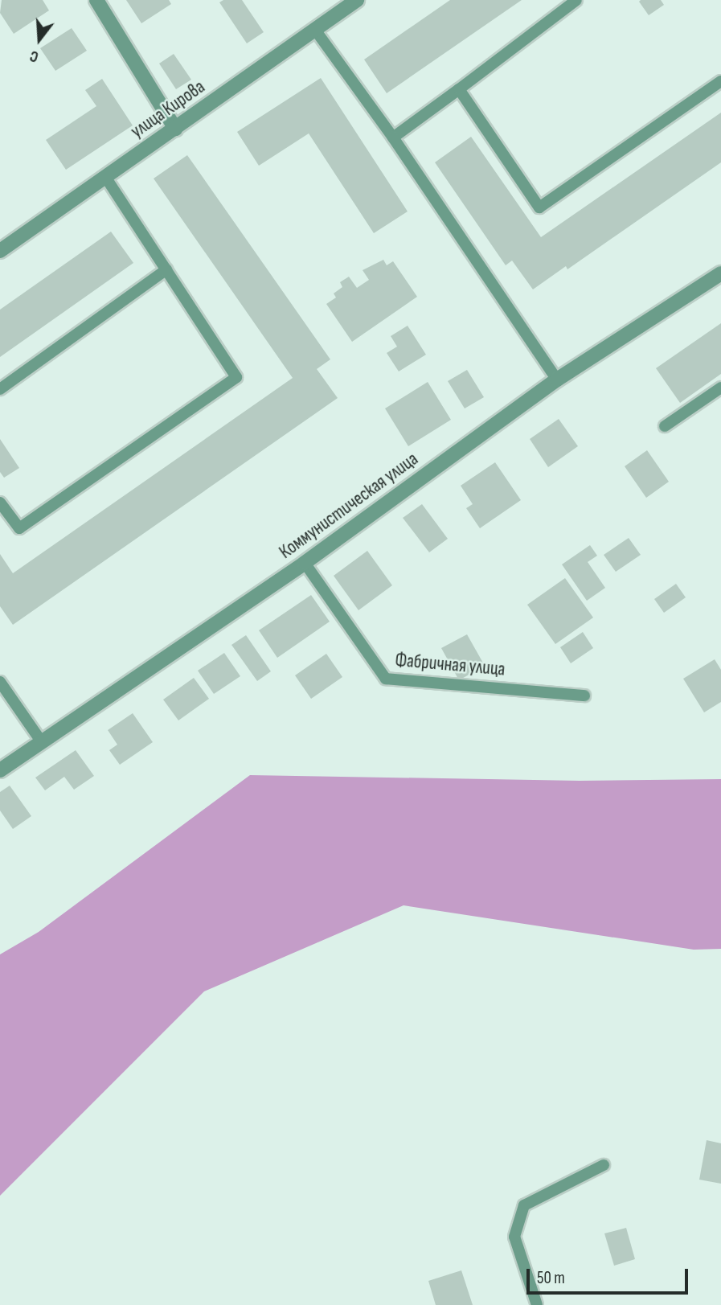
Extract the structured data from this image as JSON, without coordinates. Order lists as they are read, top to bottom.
{
  "streets": {
    "street": ["улица Кирова", "Коммунистическая улица"],
    "lane": ["Фабричная улица"]
  },
  "crossings": [
    ["Коммунистическая улица", "Фабричная улица"]
  ],
  "scale_bar": "50 m",
  "north": "bottom"
}
